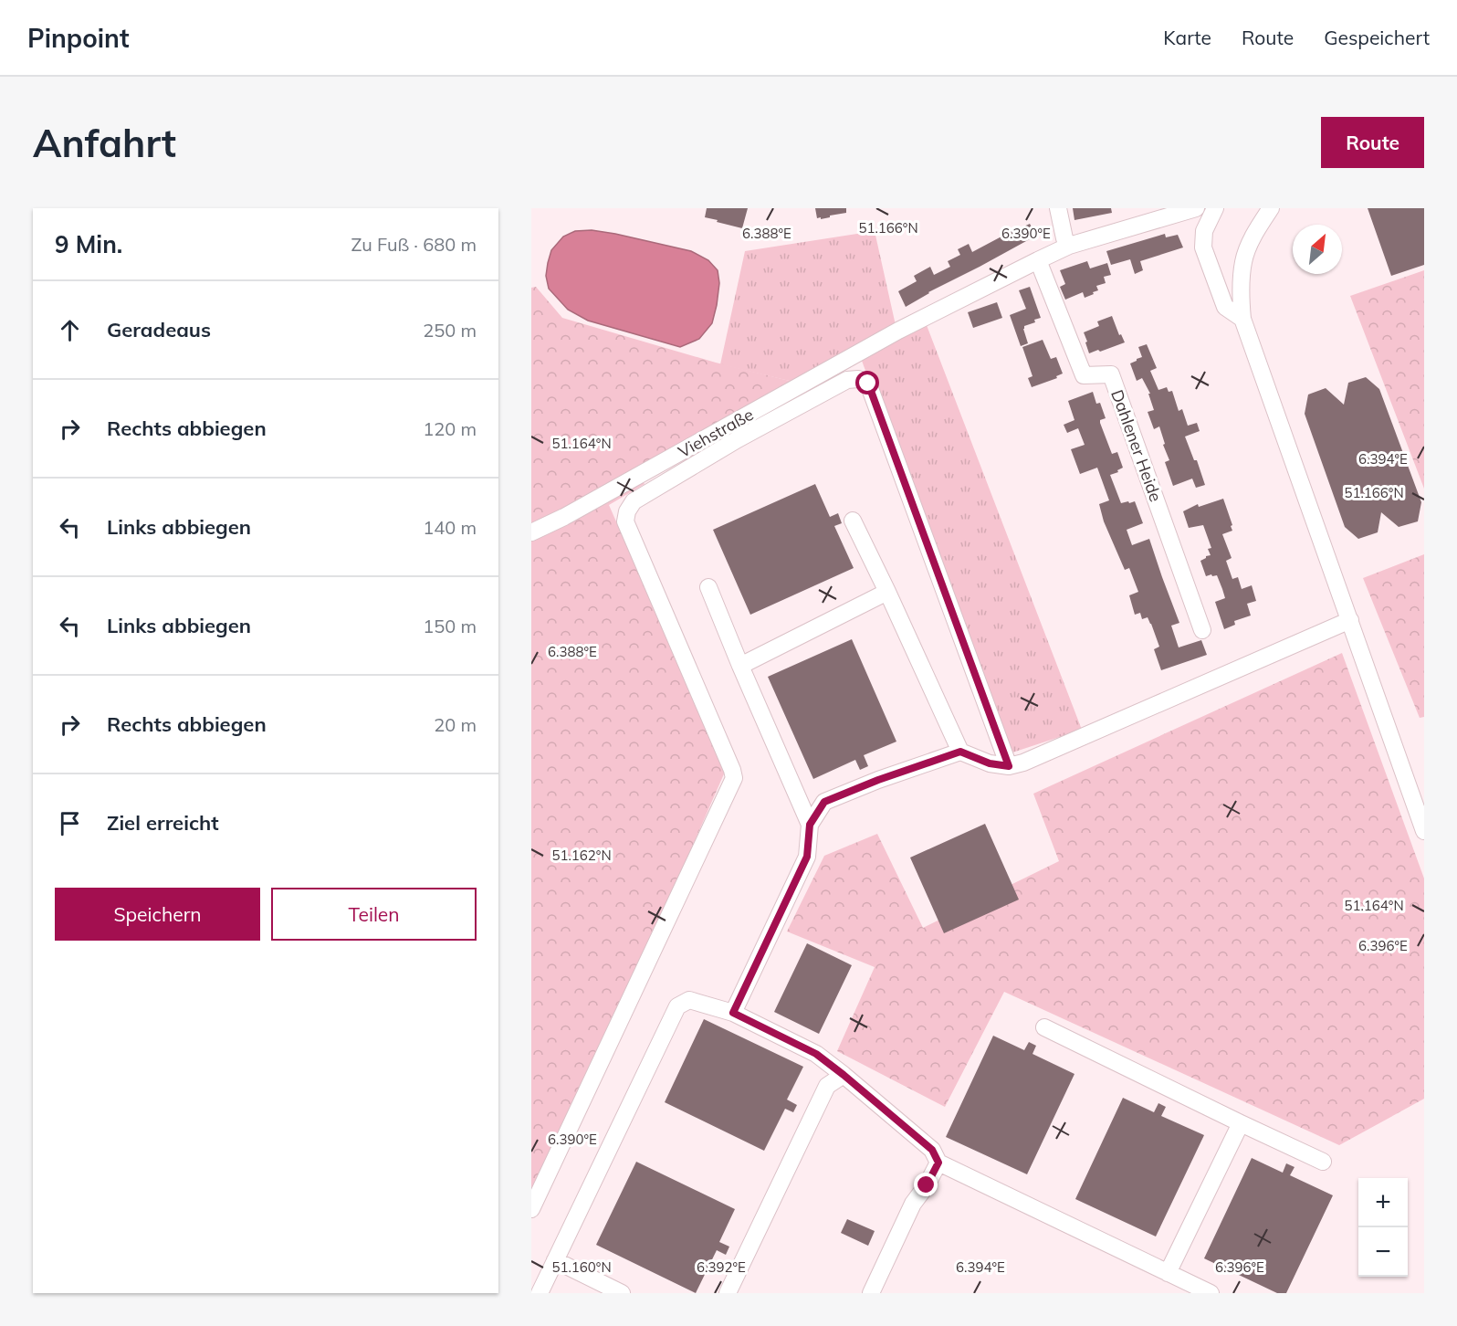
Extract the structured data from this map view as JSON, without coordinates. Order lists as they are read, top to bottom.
{
  "streets": {
    "street": ["Viehstraße", "Dahlener Heide"]
  },
  "crossings": [
    ["Viehstraße", "Dahlener Heide"]
  ],
  "north": "top right",
  "page": {
    "header": "Pinpoint",
    "nav": ["Karte", "Route", "Gespeichert"],
    "buttons": [
      "Route",
      ["Speichern", "Teilen"]
    ],
    "title": "Anfahrt",
    "heading": ["9 Min.", "Zu Fuß · 680 m"],
    "list": [
      ["Geradeaus", "250 m"],
      ["Rechts abbiegen", "120 m"],
      ["Links abbiegen", "140 m"],
      ["Links abbiegen", "150 m"],
      ["Rechts abbiegen", "20 m"],
      "Ziel erreicht"
    ],
    "map_buttons": ["+", "−"]
  },
  "coordinates": [
    "51.166°N",
    "6.388°E",
    "6.390°E",
    "51.164°N",
    "6.394°E",
    "51.162°N",
    "6.396°E",
    "6.392°E",
    "51.160°N"
  ]
}
